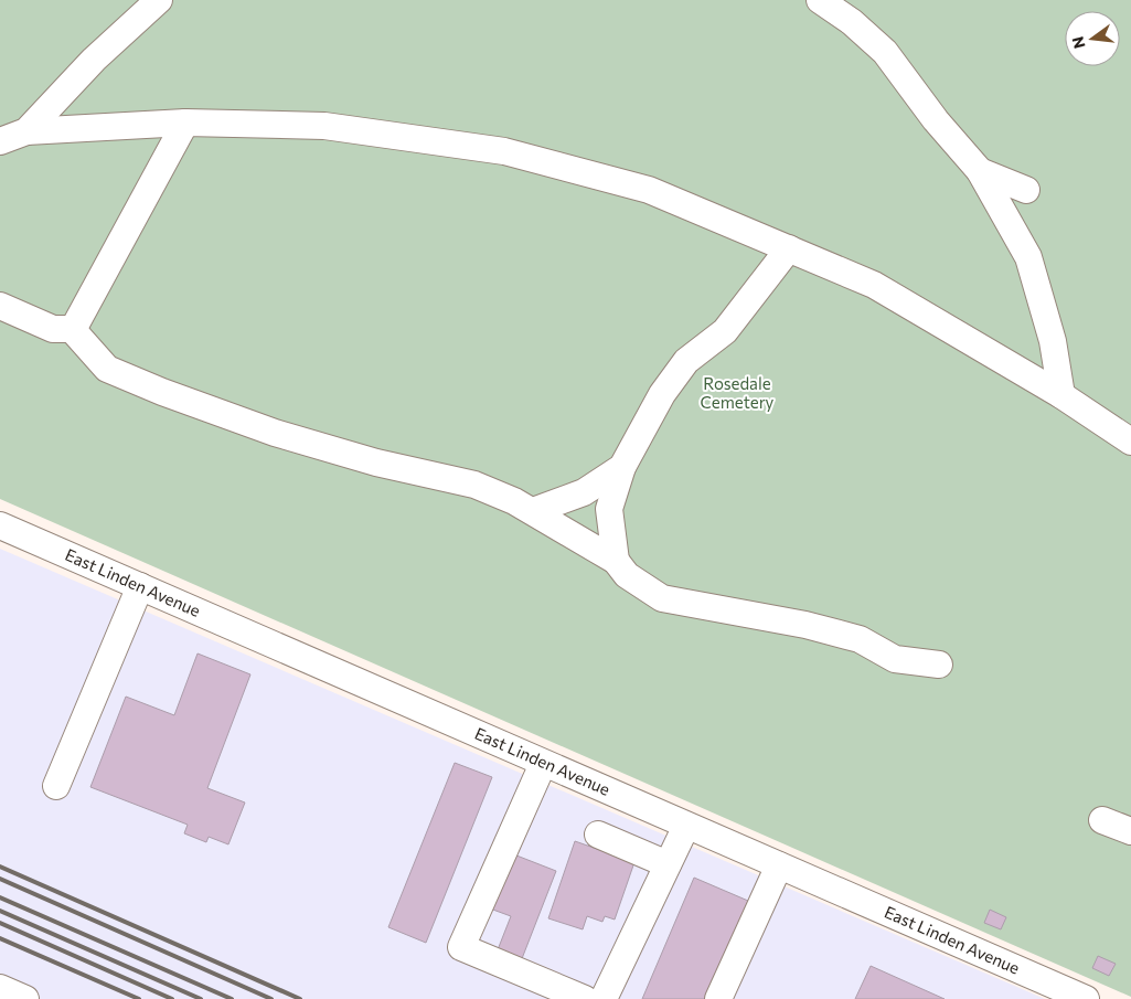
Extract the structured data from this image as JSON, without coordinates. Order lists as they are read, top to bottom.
{
  "streets": {
    "street": ["East Linden Avenue"]
  },
  "parks": ["Rosedale Cemetery"],
  "north": "left"
}
